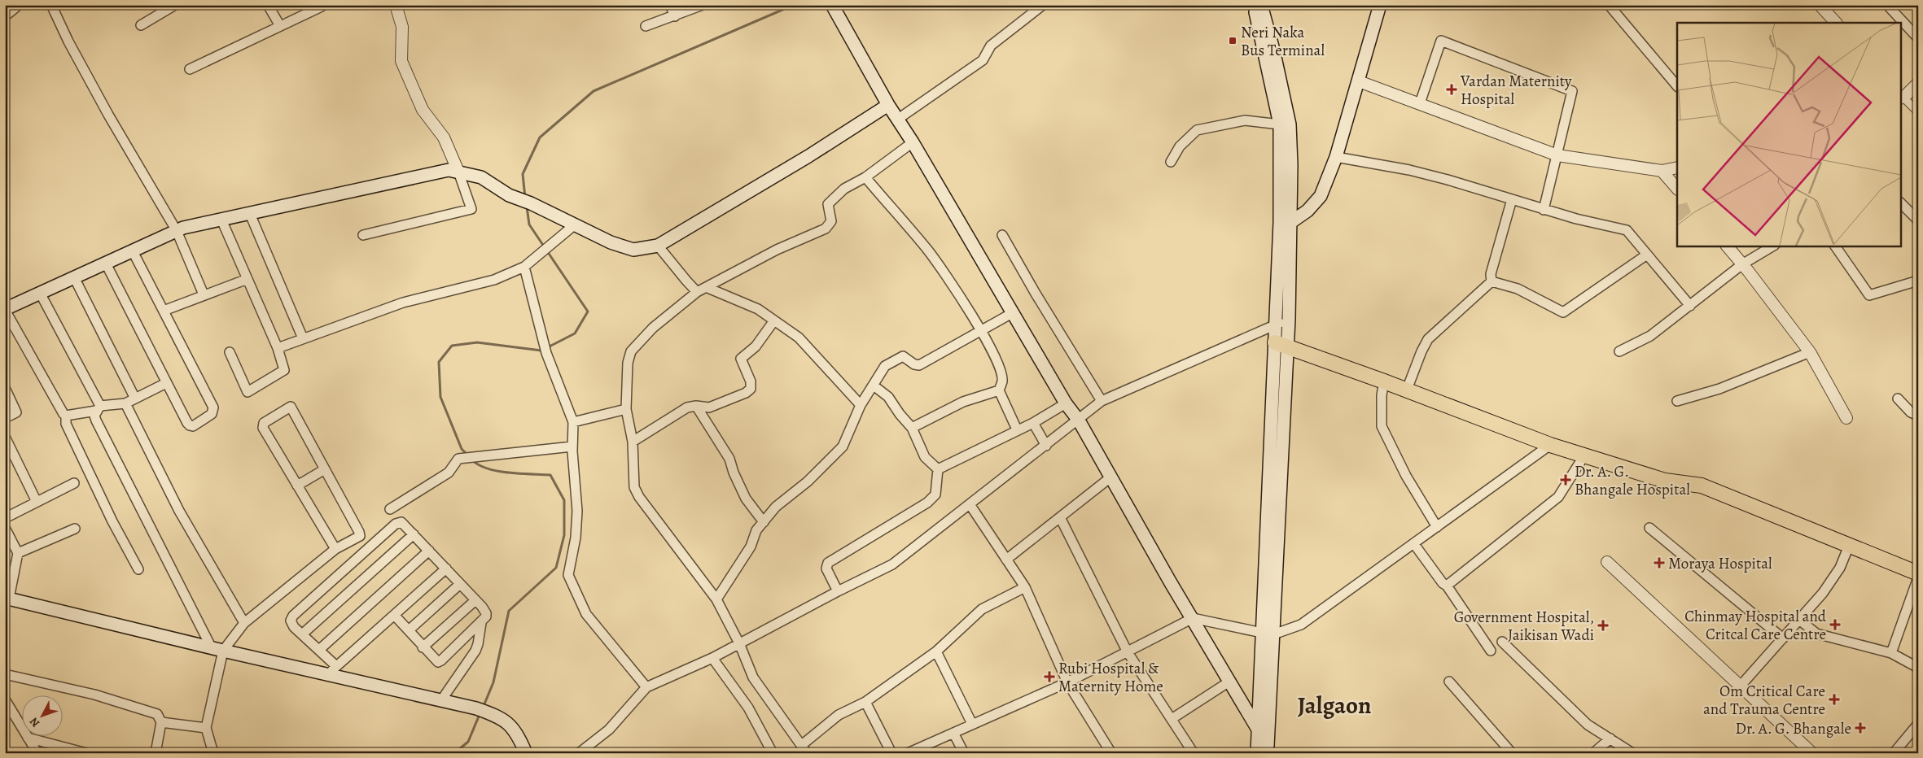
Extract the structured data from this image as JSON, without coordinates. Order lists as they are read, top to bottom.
{
  "districts": ["Jalgaon"],
  "places": {
    "transit": ["Neri Naka Bus Terminal"],
    "health": [
      "Vardan Maternity Hospital",
      "Dr. A. G. Bhangale Hospital",
      "Moraya Hospital",
      "Chinmay Hospital and Critcal Care Centre",
      "Government Hospital, Jaikisan Wadi",
      "Rubi Hospital & Maternity Home",
      "Om Critical Care and Trauma Centre",
      "Dr. A. G. Bhangale"
    ]
  },
  "north": "bottom left"
}
